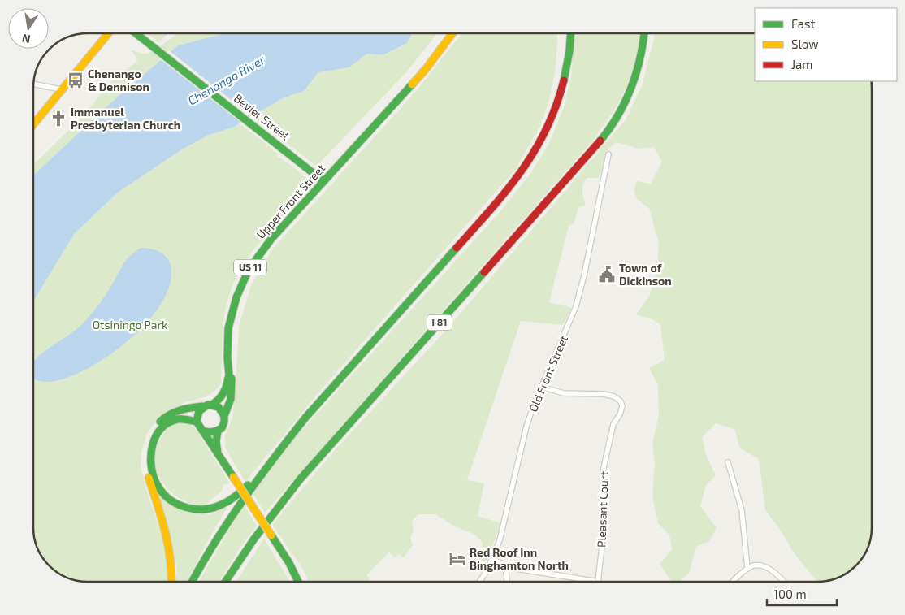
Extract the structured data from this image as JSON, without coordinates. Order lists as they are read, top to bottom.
{
  "streets": {
    "main road": [
      "Bevier Street",
      "Upper Front Street",
      "US 11",
      "I 81"
    ],
    "street": ["Old Front Street", "Pleasant Court"]
  },
  "crossings": [
    ["Bevier Street", "Upper Front Street"],
    ["Old Front Street", "Pleasant Court"]
  ],
  "water": ["Chenango River"],
  "parks": ["Otsiningo Park"],
  "places": {
    "bus stop": ["Chenango & Dennison"],
    "church": ["Immanuel Presbyterian Church"],
    "public building": ["Town of Dickinson"],
    "hotel": ["Red Roof Inn Binghamton North"]
  },
  "legend": ["Fast", "Slow", "Jam"],
  "scale_bar": "100 m",
  "north": "bottom"
}
